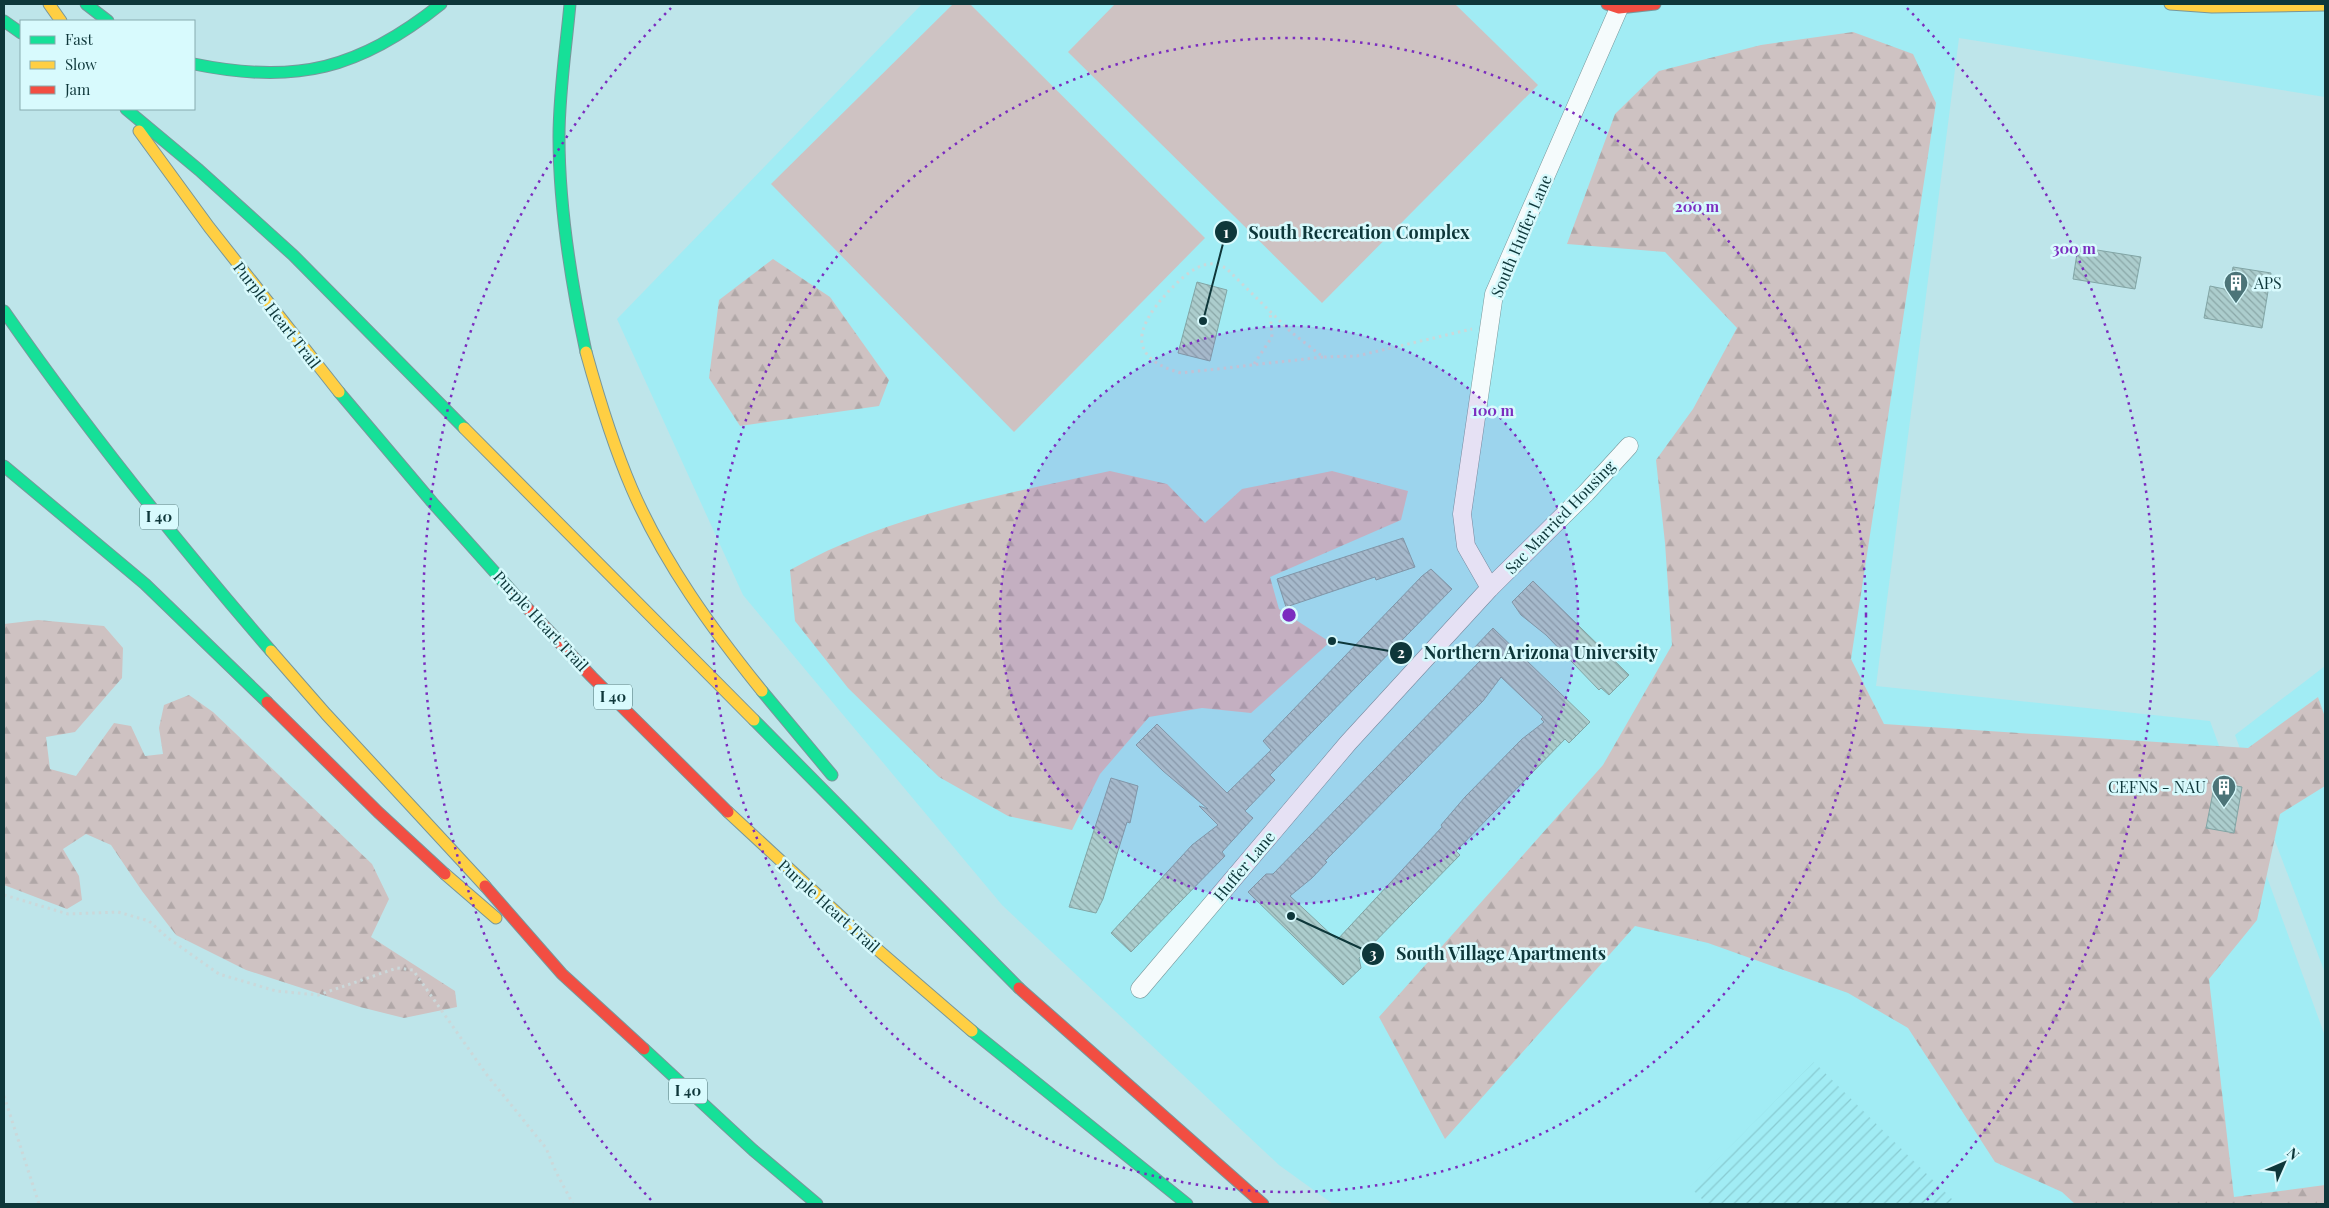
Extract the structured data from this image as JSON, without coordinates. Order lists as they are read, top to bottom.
{
  "streets": {
    "main road": ["Purple Heart Trail", "I 40"],
    "street": ["South Huffer Lane", "Sac Married Housing", "Huffer Lane"]
  },
  "crossings": [
    ["South Huffer Lane", "Sac Married Housing"],
    ["South Huffer Lane", "Huffer Lane"],
    ["Sac Married Housing", "Huffer Lane"]
  ],
  "places": {
    "building": ["APS", "CEFNS - NAU"],
    "other": ["South Recreation Complex", "Northern Arizona University", "South Village Apartments"]
  },
  "legend": ["Fast", "Slow", "Jam"],
  "north": "top right",
  "rings": ["200 m", "300 m", "100 m"]
}
